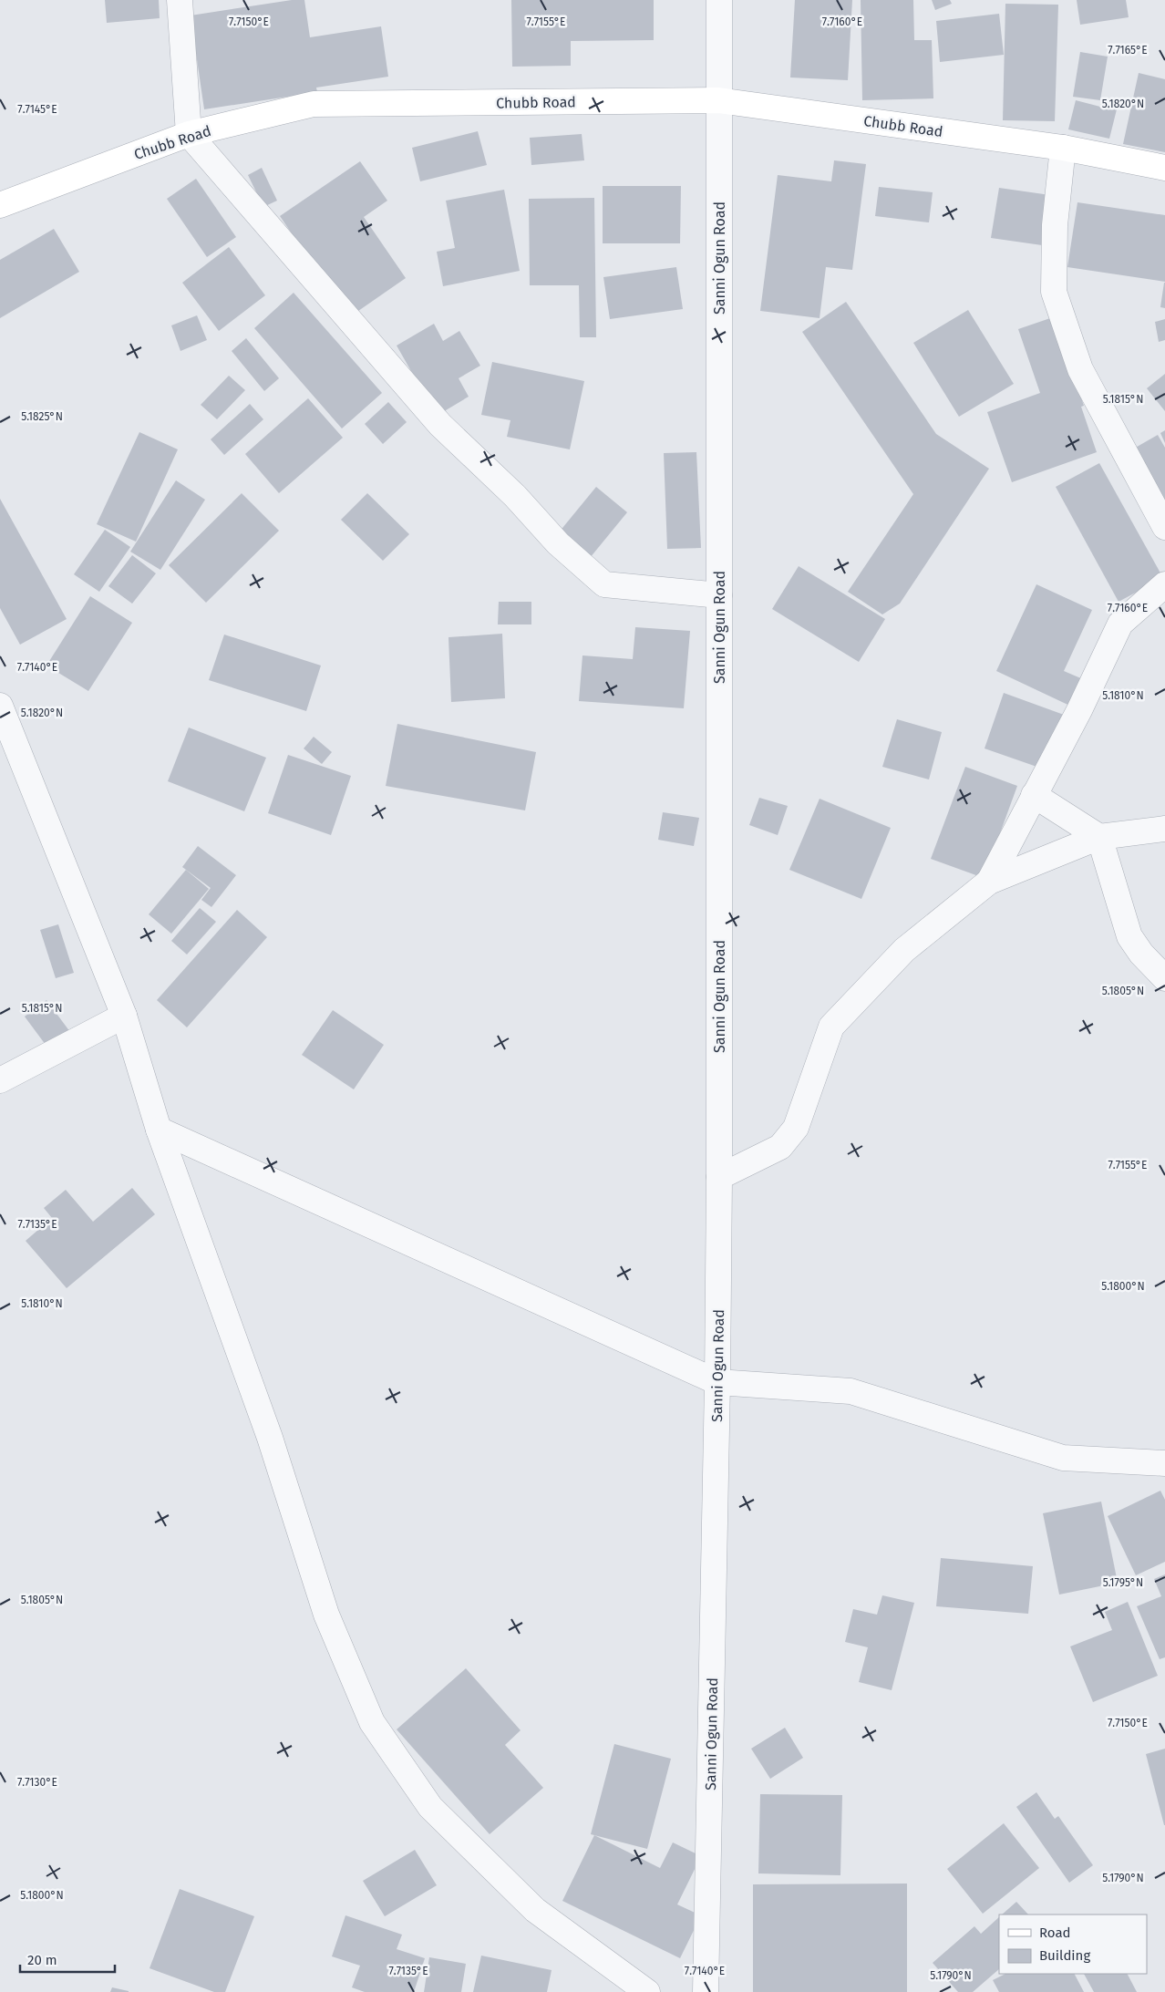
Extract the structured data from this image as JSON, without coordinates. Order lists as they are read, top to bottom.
{
  "streets": {
    "street": ["Chubb Road", "Sanni Ogun Road"]
  },
  "crossings": [
    ["Chubb Road", "Sanni Ogun Road"]
  ],
  "legend": ["Road", "Building"],
  "scale_bar": "20 m",
  "coordinates": [
    "7.7150°E",
    "7.7155°E",
    "7.7160°E",
    "7.7165°E",
    "5.1820°N",
    "7.7145°E",
    "5.1815°N",
    "5.1825°N",
    "7.7140°E",
    "5.1810°N",
    "5.1805°N",
    "7.7135°E",
    "5.1800°N",
    "5.1795°N",
    "7.7130°E",
    "5.1790°N"
  ]
}
